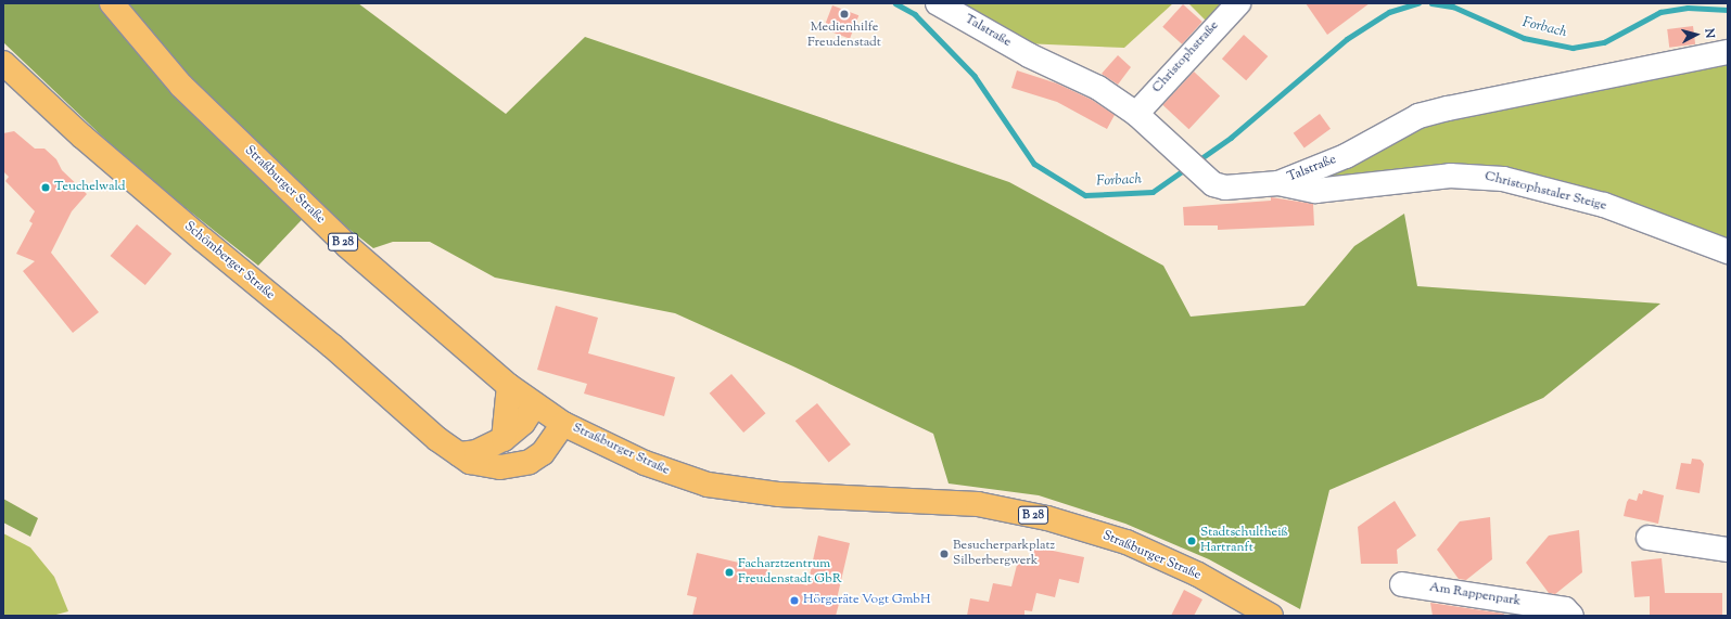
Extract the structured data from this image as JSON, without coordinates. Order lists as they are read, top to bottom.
{
  "streets": {
    "main road": ["Straßburger Straße", "B 28", "Schömberger Straße"],
    "street": [
      "Talstraße",
      "Christophstraße",
      "Christophstaler Steige",
      "Am Rappenpark"
    ]
  },
  "crossings": [
    ["Talstraße", "Christophstraße"],
    ["Talstraße", "Christophstaler Steige"],
    ["Straßburger Straße", "Schömberger Straße"]
  ],
  "water": ["Forbach"],
  "places": [
    "Medienhilfe Freudenstadt",
    "Teuchelwald",
    "Stadtschultheiß Hartranft",
    "Besucherparkplatz Silberbergwerk",
    "Facharztzentrum Freudenstadt GbR",
    "Hörgeräte Vogt GmbH"
  ],
  "north": "right"
}
